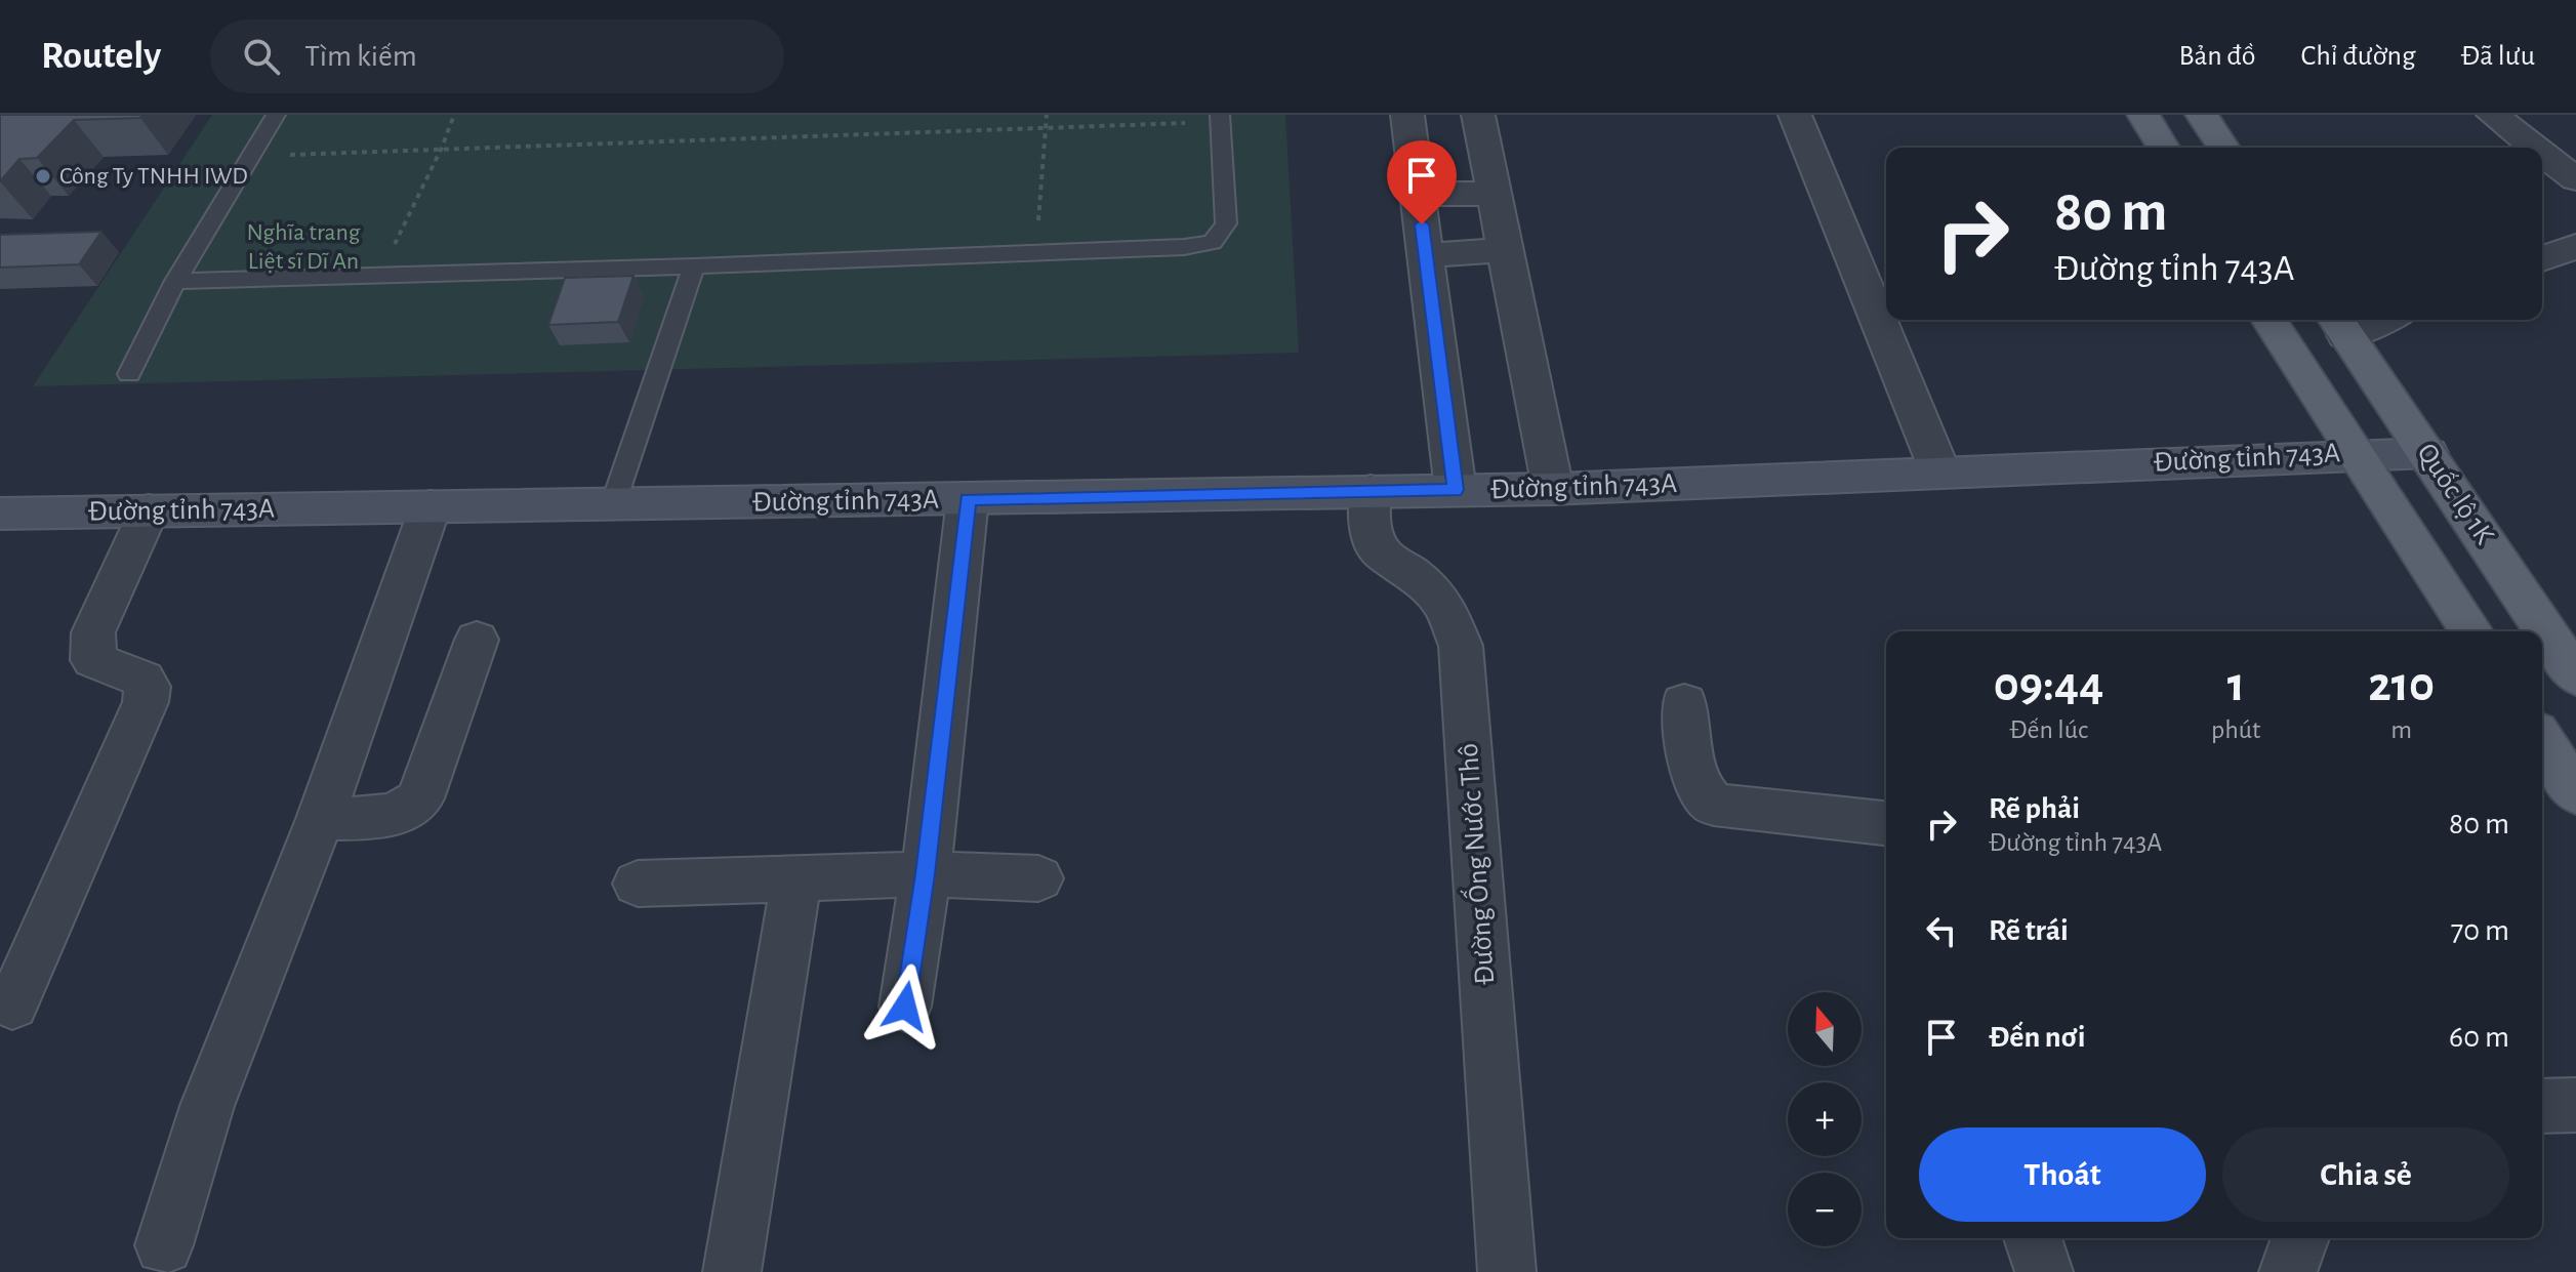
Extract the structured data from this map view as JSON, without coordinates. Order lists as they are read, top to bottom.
{
  "streets": {
    "main road": ["Đường tỉnh 743A", "Quốc lộ 1K"],
    "street": ["Đường Ống Nước Thô"]
  },
  "crossings": [
    ["Đường tỉnh 743A", "Quốc lộ 1K"],
    ["Đường tỉnh 743A", "Đường Ống Nước Thô"]
  ],
  "parks": ["Nghĩa trang Liệt sĩ Dĩ An"],
  "places": ["Công Ty TNHH IWD"],
  "north": "top",
  "page": {
    "header": "Routely",
    "search": "Tìm kiếm",
    "nav": ["Bản đồ", "Chỉ đường", "Đã lưu"],
    "turn": ["80 m", "Đường tỉnh 743A"],
    "eta": [
      "09:44",
      "Đến lúc",
      "1",
      "phút",
      "210",
      "m"
    ],
    "list": [
      {
        "name": "Rẽ phải",
        "note": "Đường tỉnh 743A",
        "value": "80 m"
      },
      {
        "name": "Rẽ trái",
        "value": "70 m"
      },
      {
        "name": "Đến nơi",
        "value": "60 m"
      }
    ],
    "map_buttons": ["+", "−"],
    "buttons": ["Thoát", "Chia sẻ"]
  }
}
